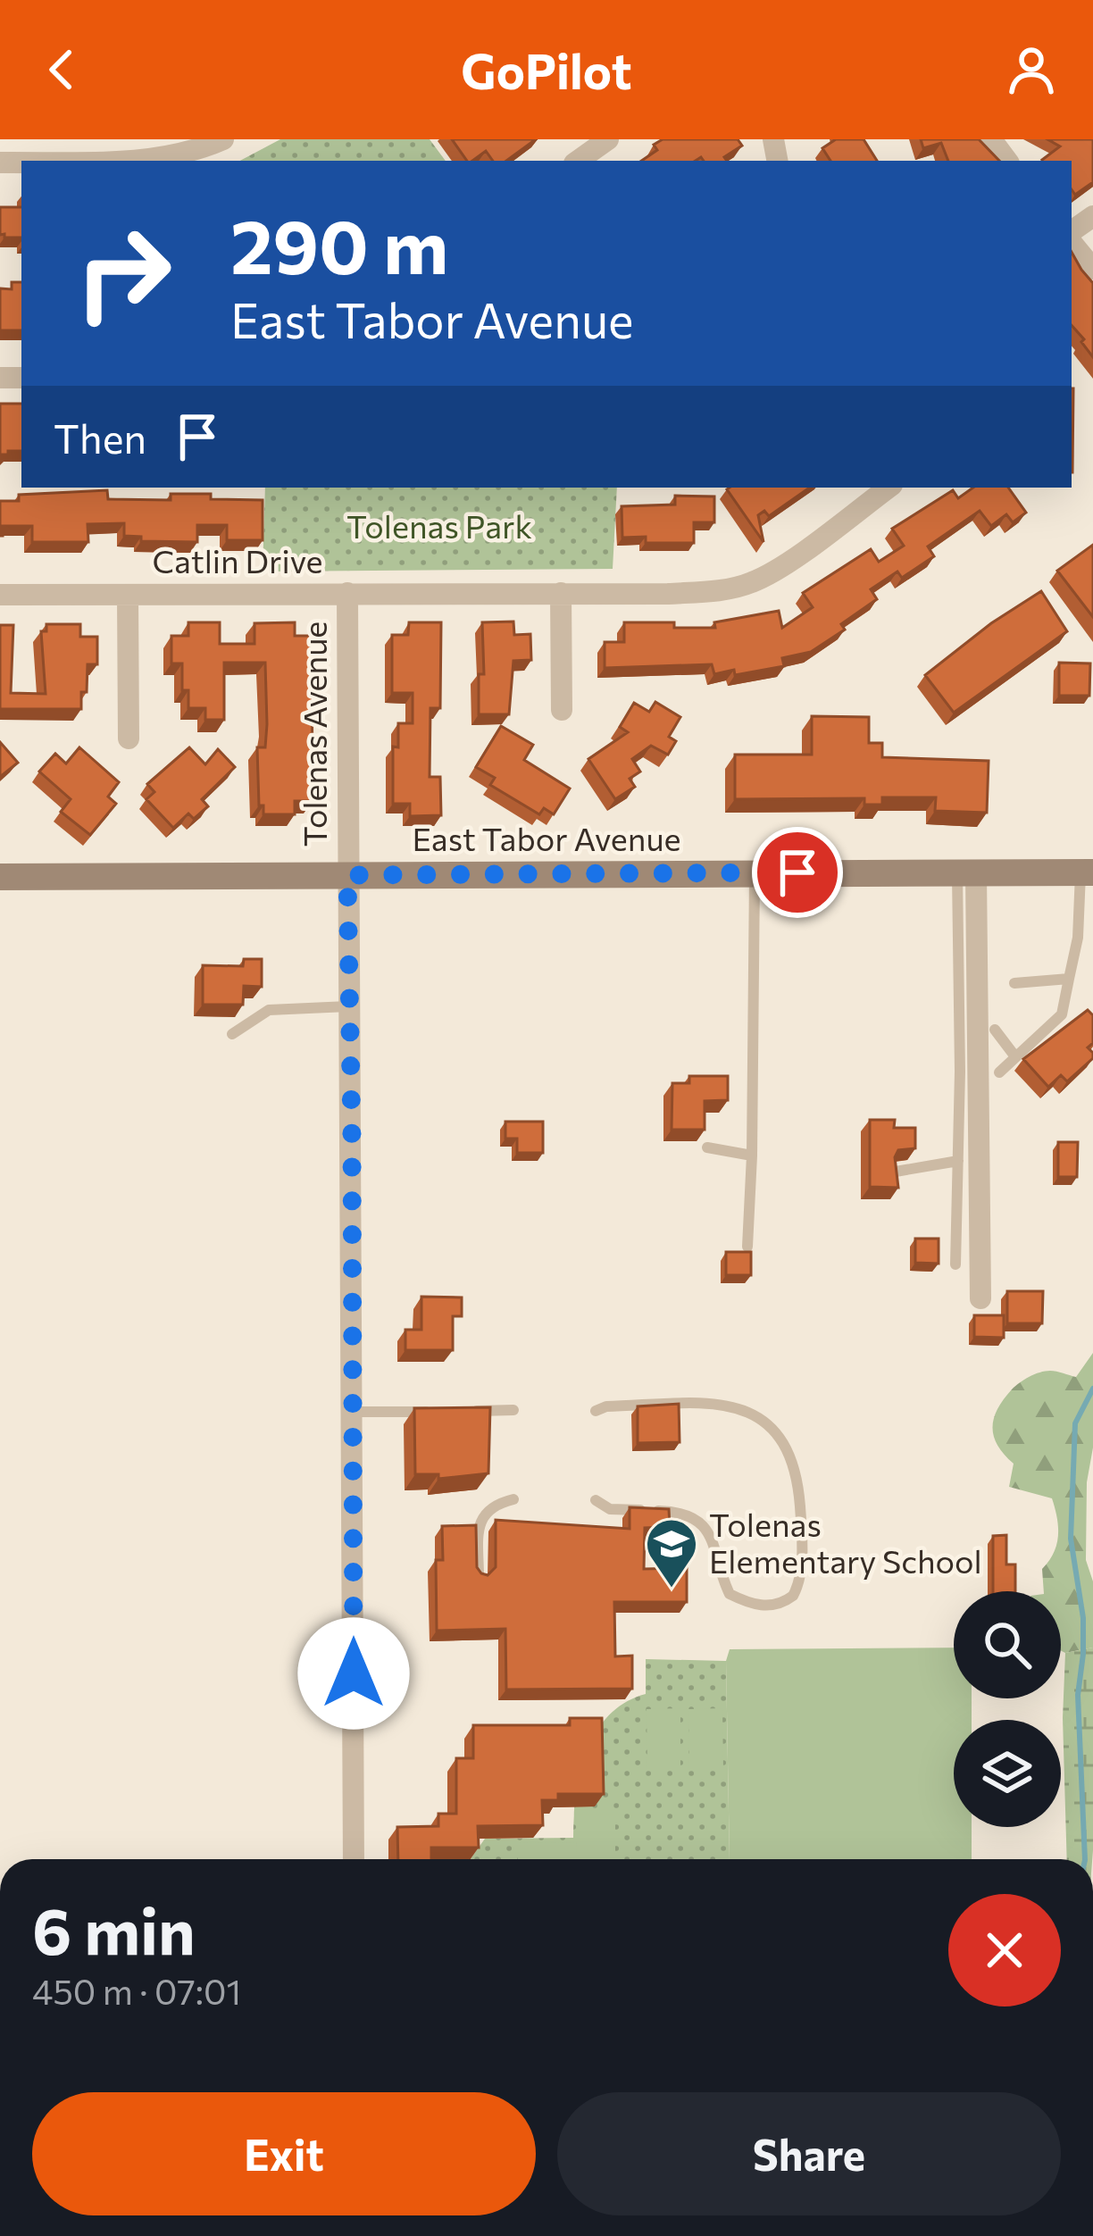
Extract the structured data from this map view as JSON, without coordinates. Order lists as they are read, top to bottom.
{
  "streets": {
    "main road": ["East Tabor Avenue"],
    "street": ["Catlin Drive", "Tolenas Avenue"]
  },
  "crossings": [
    ["Catlin Drive", "Tolenas Avenue"],
    ["Tolenas Avenue", "East Tabor Avenue"]
  ],
  "parks": ["Tolenas Park"],
  "places": {
    "school or university": ["Tolenas Elementary School"]
  },
  "page": {
    "header": "GoPilot",
    "turn": ["290 m", "East Tabor Avenue"],
    "then": "Then",
    "heading": ["6 min", "450 m · 07:01"],
    "buttons": ["Exit", "Share"]
  }
}
